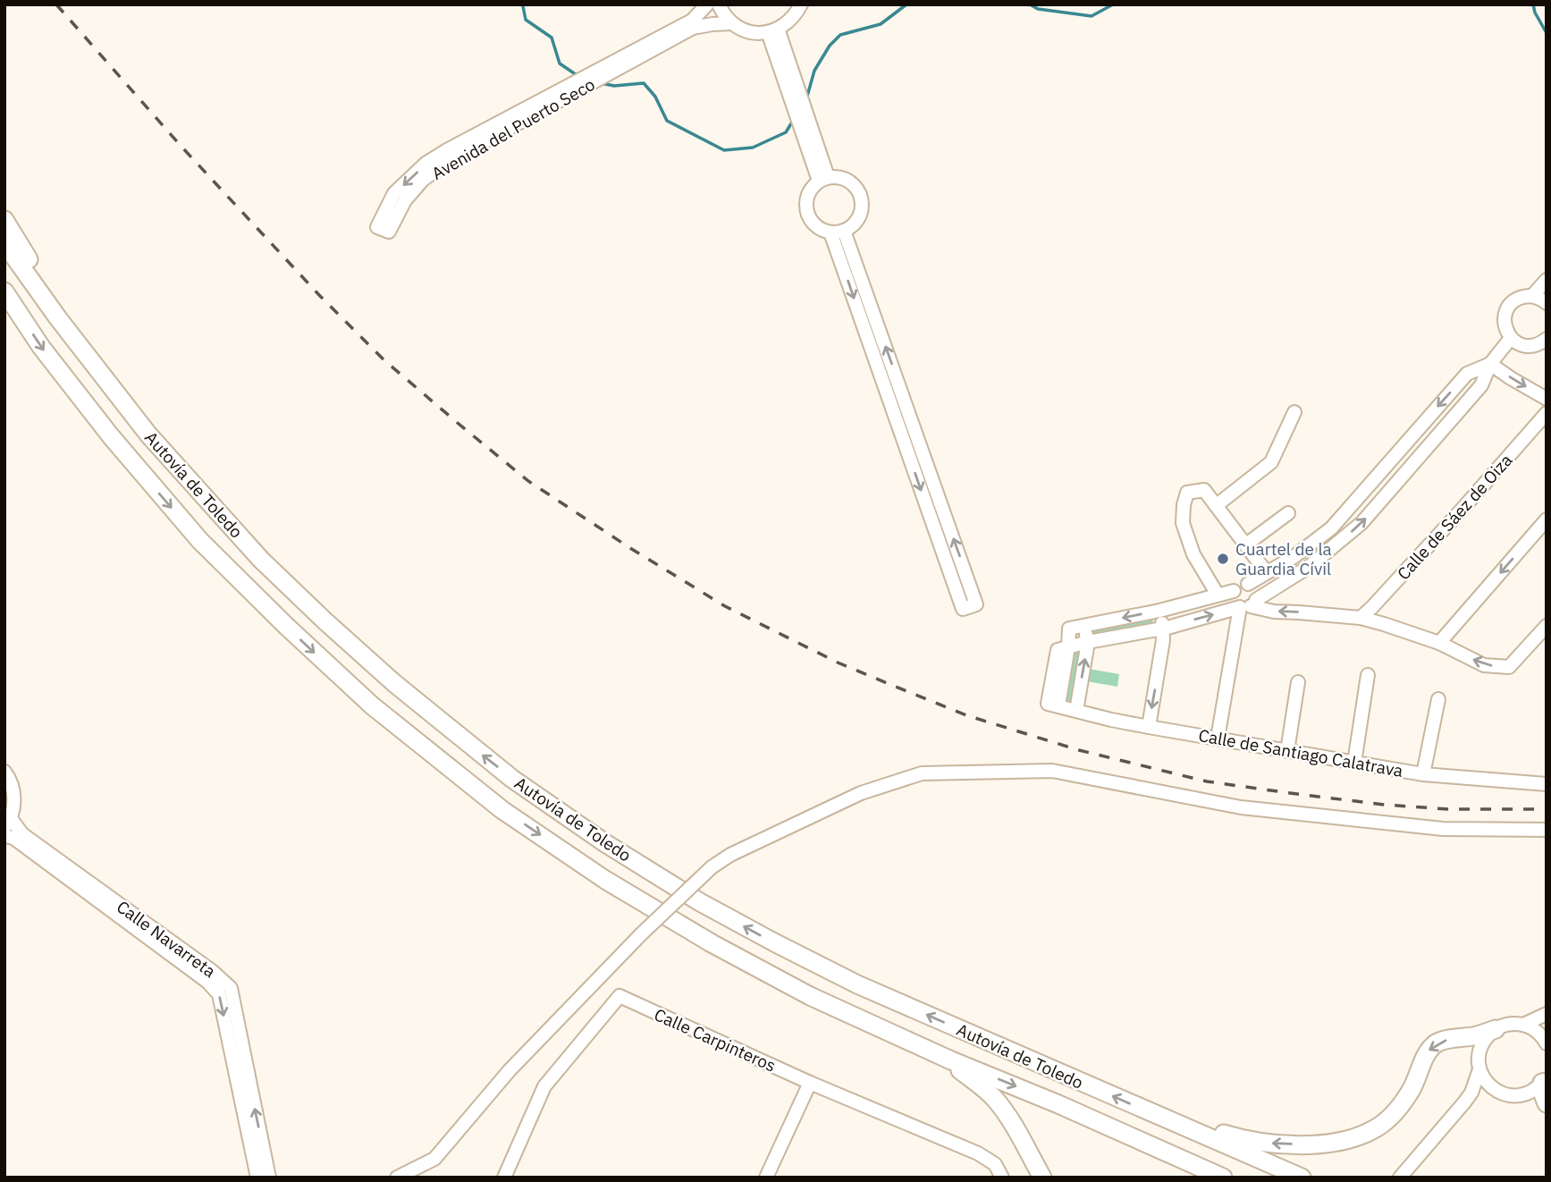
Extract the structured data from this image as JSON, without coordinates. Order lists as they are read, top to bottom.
{
  "streets": {
    "highway": ["Autovía de Toledo"],
    "street": [
      "Avenida del Puerto Seco",
      "Calle de Sáez de Oiza",
      "Calle de Santiago Calatrava",
      "Calle Navarreta",
      "Calle Carpinteros"
    ]
  },
  "places": ["Cuartel de la Guardia Cívil"]
}
